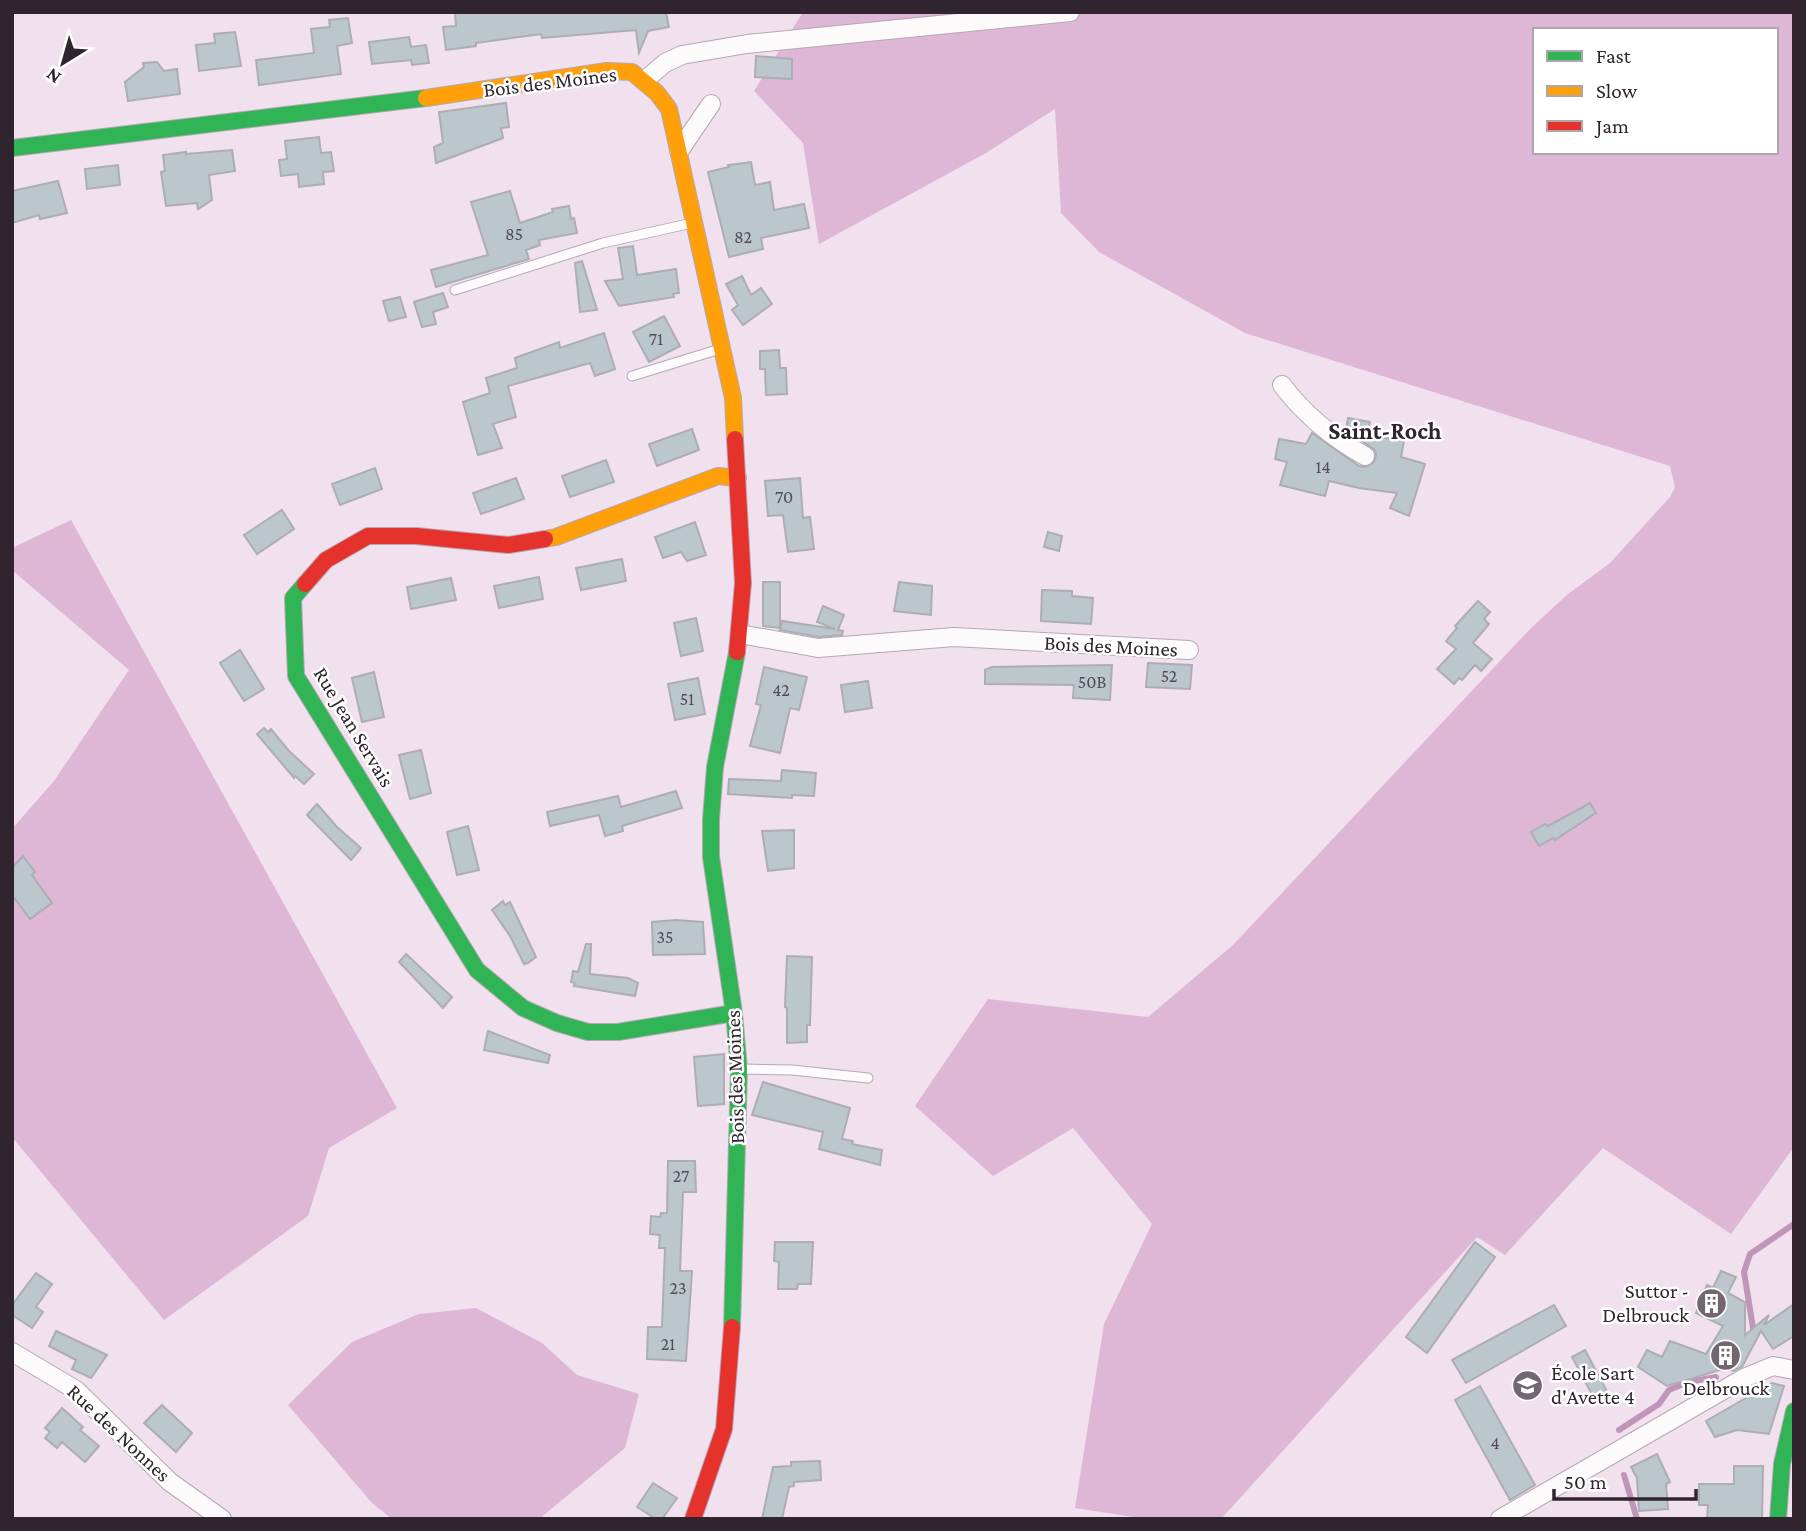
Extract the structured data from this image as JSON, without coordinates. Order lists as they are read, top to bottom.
{
  "streets": {
    "street": ["Bois des Moines", "Rue Jean Servais", "Rue des Nonnes"]
  },
  "crossings": [
    ["Bois des Moines", "Rue Jean Servais"]
  ],
  "districts": ["Saint-Roch"],
  "places": {
    "building": ["Suttor - Delbrouck", "Delbrouck"],
    "school or university": ["École Sart d'Avette 4"]
  },
  "house_numbers": [
    "85",
    "82",
    "71",
    "14",
    "70",
    "52",
    "50B",
    "42",
    "51",
    "35",
    "27",
    "23",
    "21",
    "4"
  ],
  "legend": ["Fast", "Slow", "Jam"],
  "scale_bar": "50 m",
  "north": "bottom left"
}
